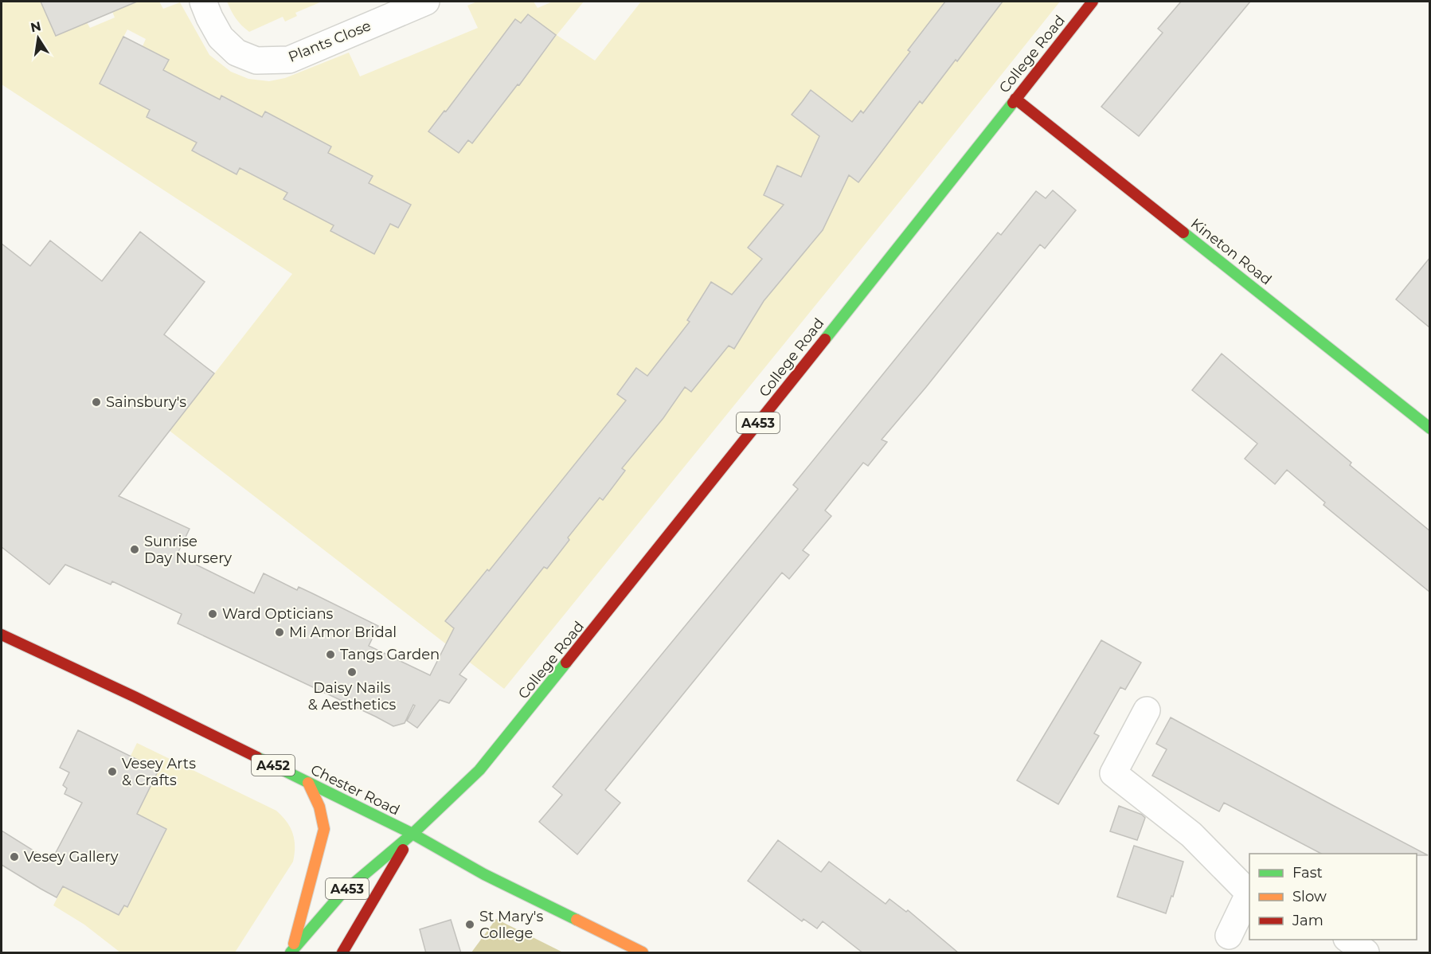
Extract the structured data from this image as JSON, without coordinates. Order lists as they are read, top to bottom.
{
  "streets": {
    "main road": [
      "College Road",
      "Kineton Road",
      "A453",
      "A452",
      "Chester Road"
    ],
    "street": ["Plants Close"]
  },
  "crossings": [
    ["College Road", "Kineton Road"],
    ["College Road", "Chester Road"]
  ],
  "places": [
    "Sainsbury's",
    "Sunrise Day Nursery",
    "Ward Opticians",
    "Mi Amor Bridal",
    "Tangs Garden",
    "Daisy Nails & Aesthetics",
    "Vesey Arts & Crafts",
    "Vesey Gallery",
    "St Mary's College"
  ],
  "legend": ["Fast", "Slow", "Jam"],
  "north": "top"
}
